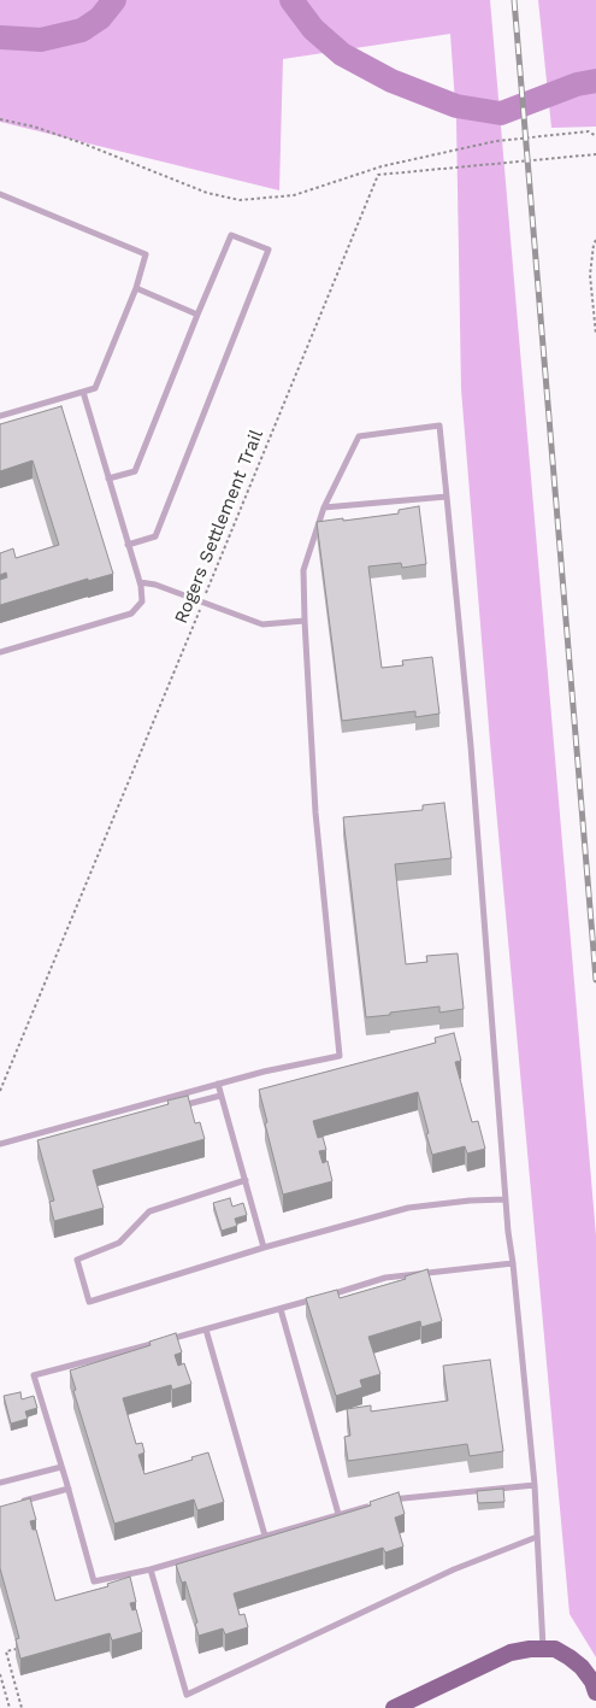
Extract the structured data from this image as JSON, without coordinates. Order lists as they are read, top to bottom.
{
  "streets": {
    "path": ["Rogers Settlement Trail"]
  }
}
